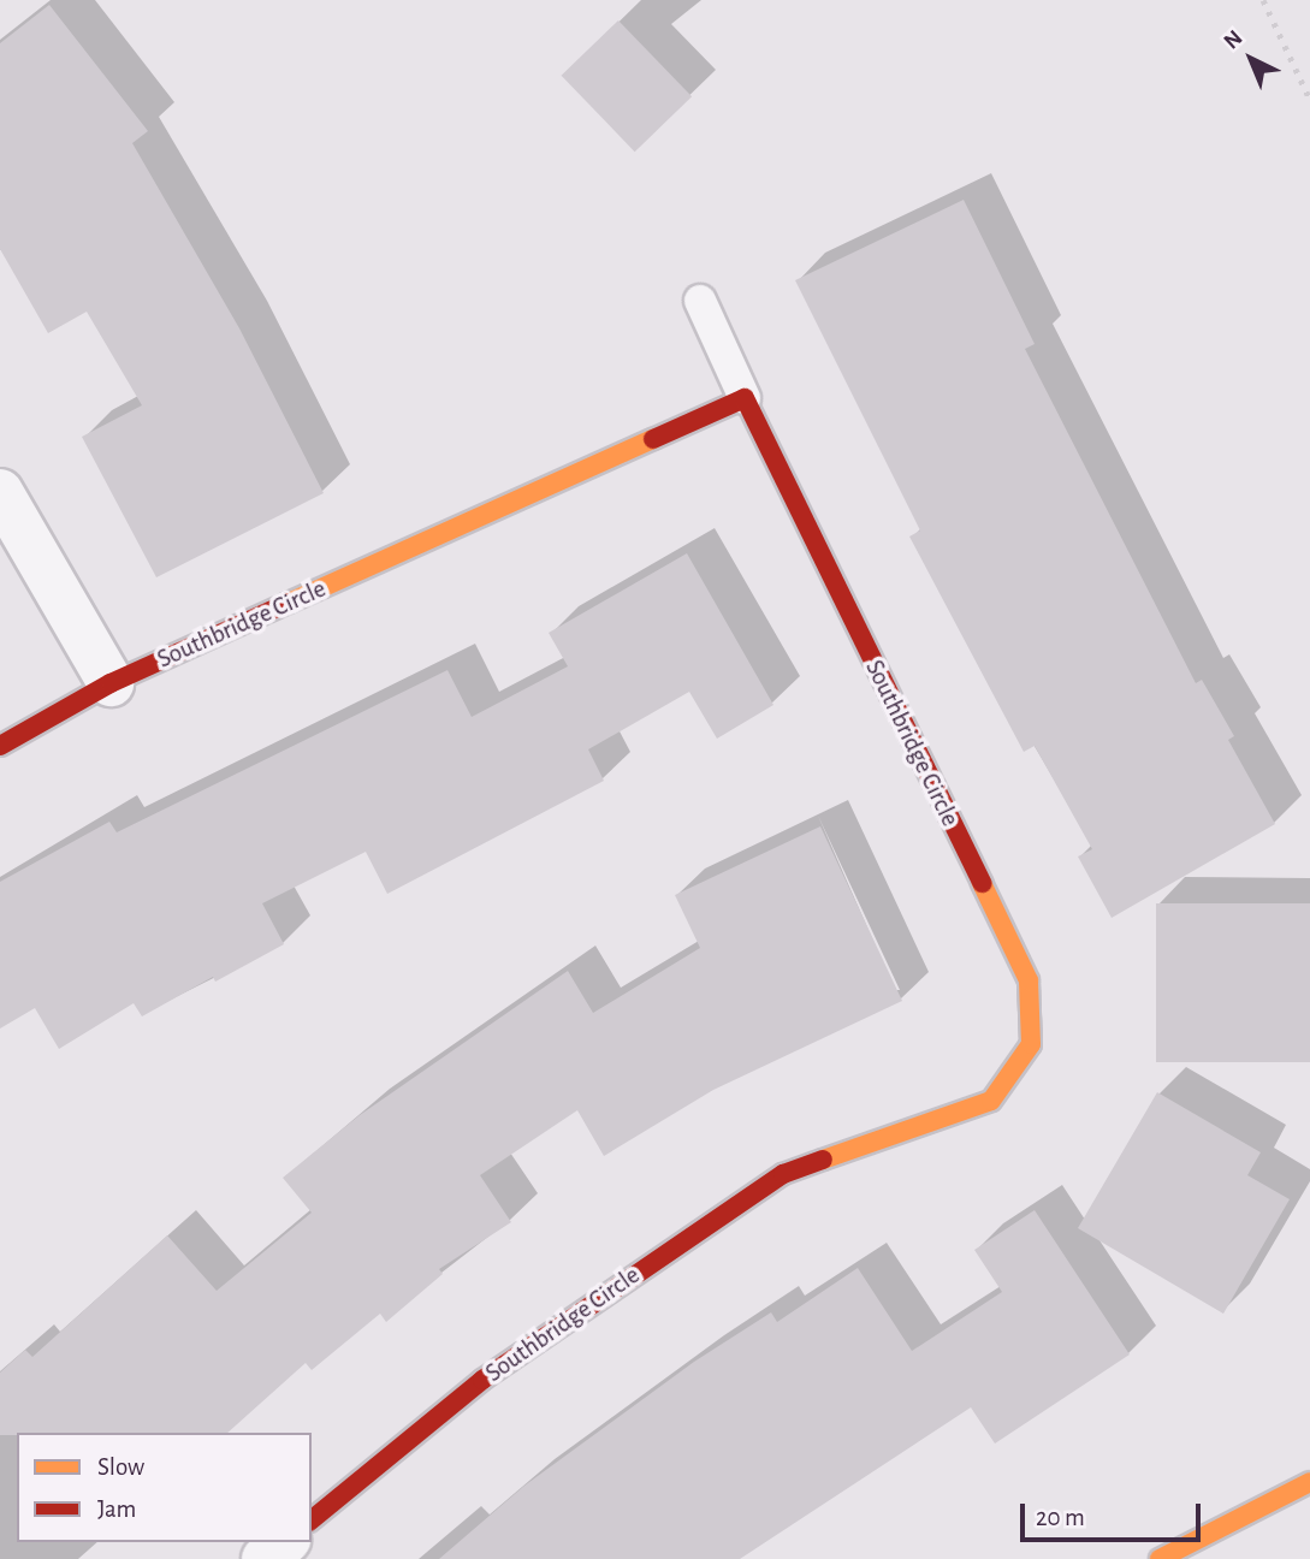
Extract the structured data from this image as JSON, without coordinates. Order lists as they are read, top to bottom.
{
  "streets": {
    "street": ["Southbridge Circle"]
  },
  "legend": ["Slow", "Jam"],
  "scale_bar": "20 m",
  "north": "top left"
}
